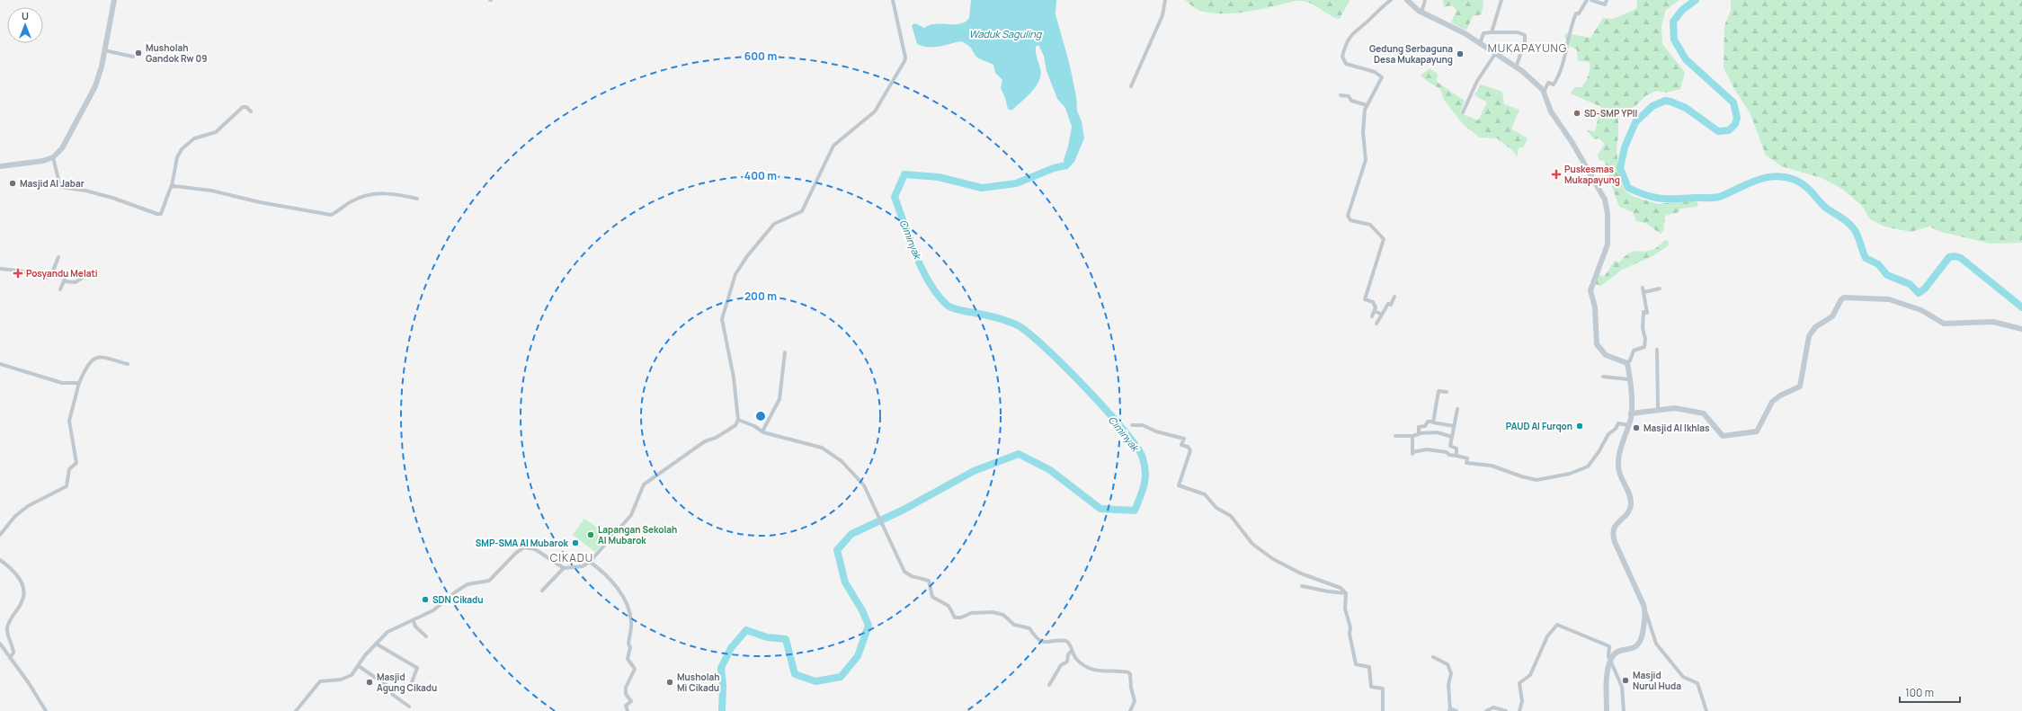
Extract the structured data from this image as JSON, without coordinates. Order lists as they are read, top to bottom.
{
  "districts": ["MUKAPAYUNG", "CIKADU"],
  "water": ["Waduk Saguling", "Ciminyak"],
  "places": {
    "other": [
      "Musholah Gandok Rw 09",
      "Gedung Serbaguna Desa Mukapayung",
      "SD-SMP YPII",
      "Masjid Al Jabar",
      "PAUD Al Furqon",
      "Masjid Al Ikhlas",
      "Lapangan Sekolah Al Mubarok",
      "SMP-SMA Al Mubarok",
      "SDN Cikadu",
      "Masjid Nurul Huda",
      "Masjid Agung Cikadu",
      "Musholah Mi Cikadu"
    ],
    "health": ["Puskesmas Mukapayung", "Posyandu Melati"]
  },
  "scale_bar": "100 m",
  "north": "top",
  "rings": ["600 m", "400 m", "200 m"]
}
